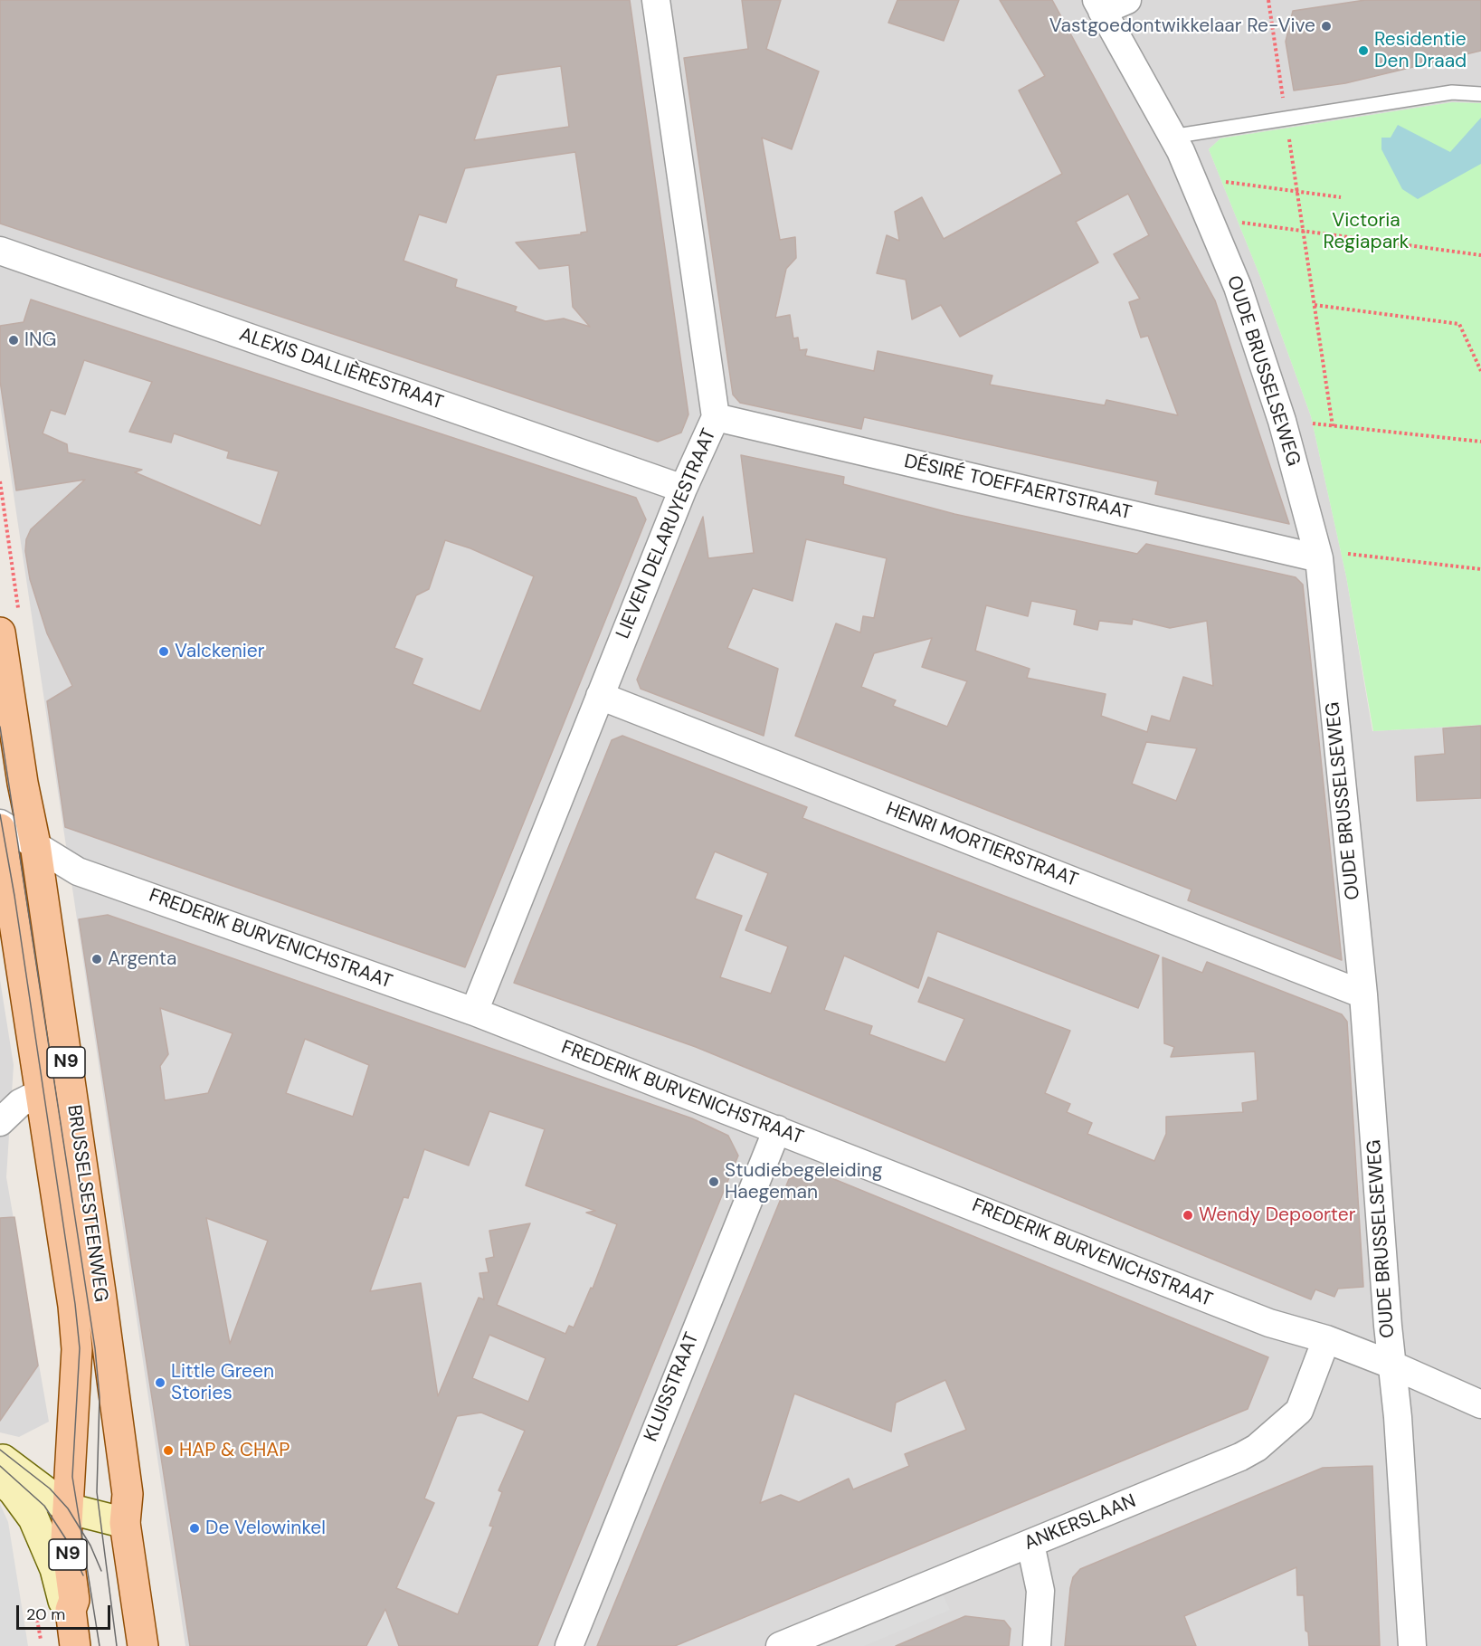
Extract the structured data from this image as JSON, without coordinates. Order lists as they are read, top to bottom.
{
  "streets": {
    "main road": ["N9", "BRUSSELSESTEENWEG"],
    "street": [
      "ALEXIS DALLIÈRESTRAAT",
      "OUDE BRUSSELSEWEG",
      "DÉSIRÉ TOEFFAERTSTRAAT",
      "LIEVEN DELARUYESTRAAT",
      "HENRI MORTIERSTRAAT",
      "FREDERIK BURVENICHSTRAAT",
      "KLUISSTRAAT",
      "ANKERSLAAN"
    ]
  },
  "crossings": [
    ["ALEXIS DALLIÈRESTRAAT", "LIEVEN DELARUYESTRAAT"],
    ["OUDE BRUSSELSEWEG", "DÉSIRÉ TOEFFAERTSTRAAT"],
    ["OUDE BRUSSELSEWEG", "HENRI MORTIERSTRAAT"],
    ["OUDE BRUSSELSEWEG", "FREDERIK BURVENICHSTRAAT"],
    ["DÉSIRÉ TOEFFAERTSTRAAT", "LIEVEN DELARUYESTRAAT"],
    ["LIEVEN DELARUYESTRAAT", "HENRI MORTIERSTRAAT"],
    ["LIEVEN DELARUYESTRAAT", "FREDERIK BURVENICHSTRAAT"],
    ["FREDERIK BURVENICHSTRAAT", "BRUSSELSESTEENWEG"],
    ["FREDERIK BURVENICHSTRAAT", "KLUISSTRAAT"],
    ["FREDERIK BURVENICHSTRAAT", "ANKERSLAAN"]
  ],
  "parks": ["Victoria Regiapark"],
  "places": [
    "Vastgoedontwikkelaar Re-Vive",
    "Residentie Den Draad",
    "ING",
    "Valckenier",
    "Argenta",
    "Studiebegeleiding Haegeman",
    "Wendy Depoorter",
    "Little Green Stories",
    "HAP & CHAP",
    "De Velowinkel"
  ],
  "scale_bar": "20 m"
}
